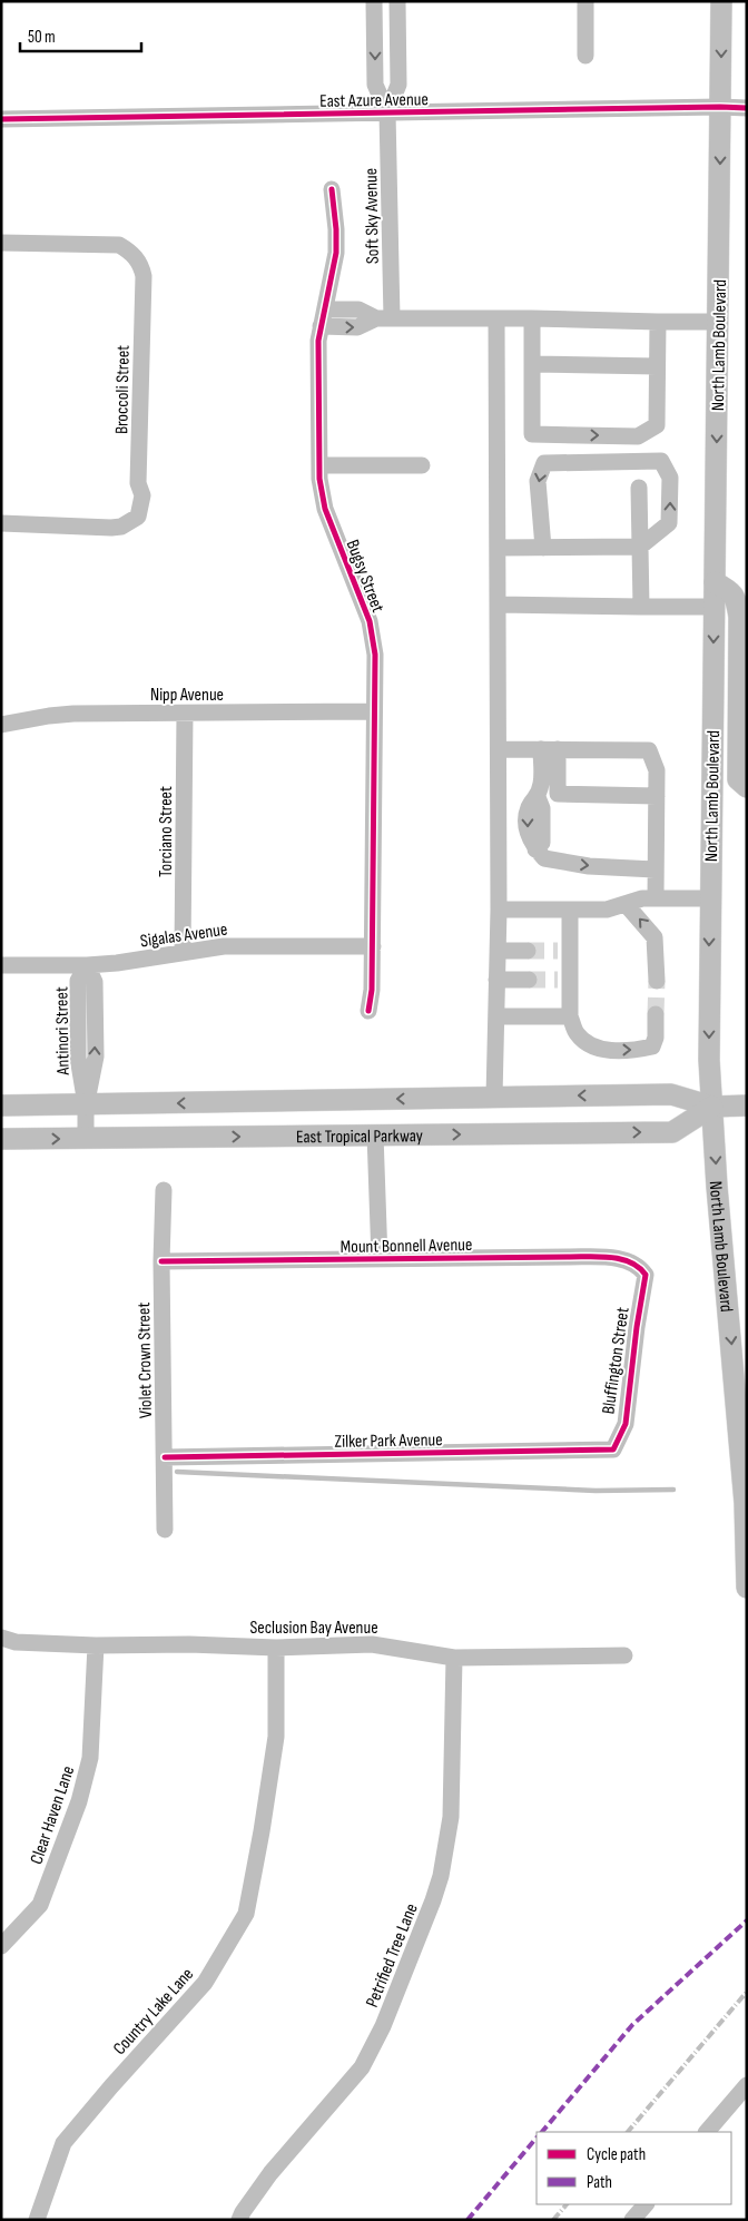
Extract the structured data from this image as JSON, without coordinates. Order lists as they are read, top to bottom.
{
  "streets": {
    "main road": ["North Lamb Boulevard", "East Tropical Parkway"],
    "street": [
      "East Azure Avenue",
      "Soft Sky Avenue",
      "Broccoli Street",
      "Bugsy Street",
      "Nipp Avenue",
      "Torciano Street",
      "Sigalas Avenue",
      "Antinori Street",
      "Mount Bonnell Avenue",
      "Violet Crown Street",
      "Bluffington Street",
      "Zilker Park Avenue",
      "Seclusion Bay Avenue",
      "Clear Haven Lane",
      "Petrified Tree Lane",
      "Country Lake Lane"
    ]
  },
  "crossings": [
    ["East Azure Avenue", "Soft Sky Avenue"],
    ["East Azure Avenue", "North Lamb Boulevard"],
    ["North Lamb Boulevard", "East Tropical Parkway"],
    ["Bugsy Street", "Nipp Avenue"],
    ["Bugsy Street", "Sigalas Avenue"],
    ["Nipp Avenue", "Torciano Street"],
    ["Torciano Street", "Sigalas Avenue"],
    ["Sigalas Avenue", "Antinori Street"],
    ["Antinori Street", "East Tropical Parkway"],
    ["Mount Bonnell Avenue", "Violet Crown Street"],
    ["Mount Bonnell Avenue", "Bluffington Street"],
    ["Violet Crown Street", "Zilker Park Avenue"],
    ["Bluffington Street", "Zilker Park Avenue"],
    ["Seclusion Bay Avenue", "Clear Haven Lane"],
    ["Seclusion Bay Avenue", "Petrified Tree Lane"],
    ["Seclusion Bay Avenue", "Country Lake Lane"]
  ],
  "one_way": ["North Lamb Boulevard"],
  "legend": ["Cycle path", "Path"],
  "scale_bar": "50 m"
}
